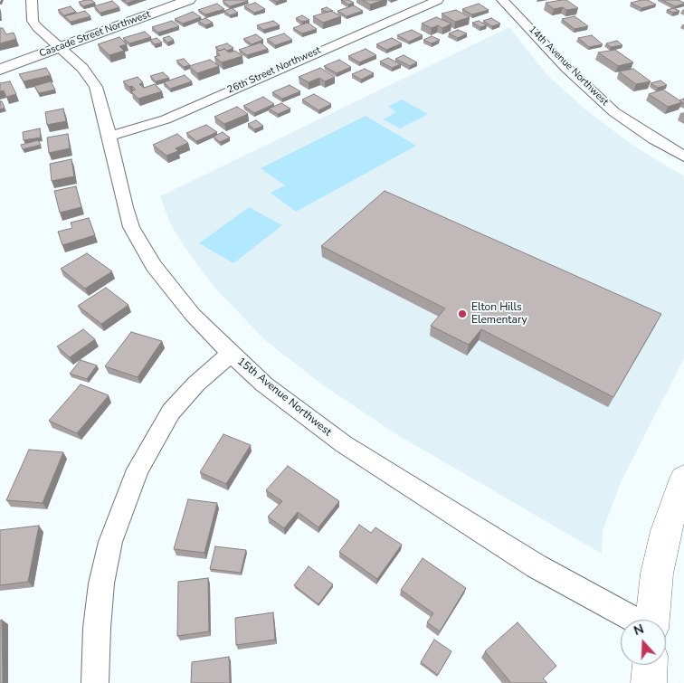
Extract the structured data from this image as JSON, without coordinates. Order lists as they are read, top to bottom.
{
  "streets": {
    "street": [
      "Cascade Street Northwest",
      "14th Avenue Northwest",
      "26th Street Northwest",
      "15th Avenue Northwest"
    ]
  },
  "crossings": [
    ["Cascade Street Northwest", "15th Avenue Northwest"],
    ["26th Street Northwest", "15th Avenue Northwest"]
  ],
  "places": ["Elton Hills Elementary"],
  "north": "top"
}
